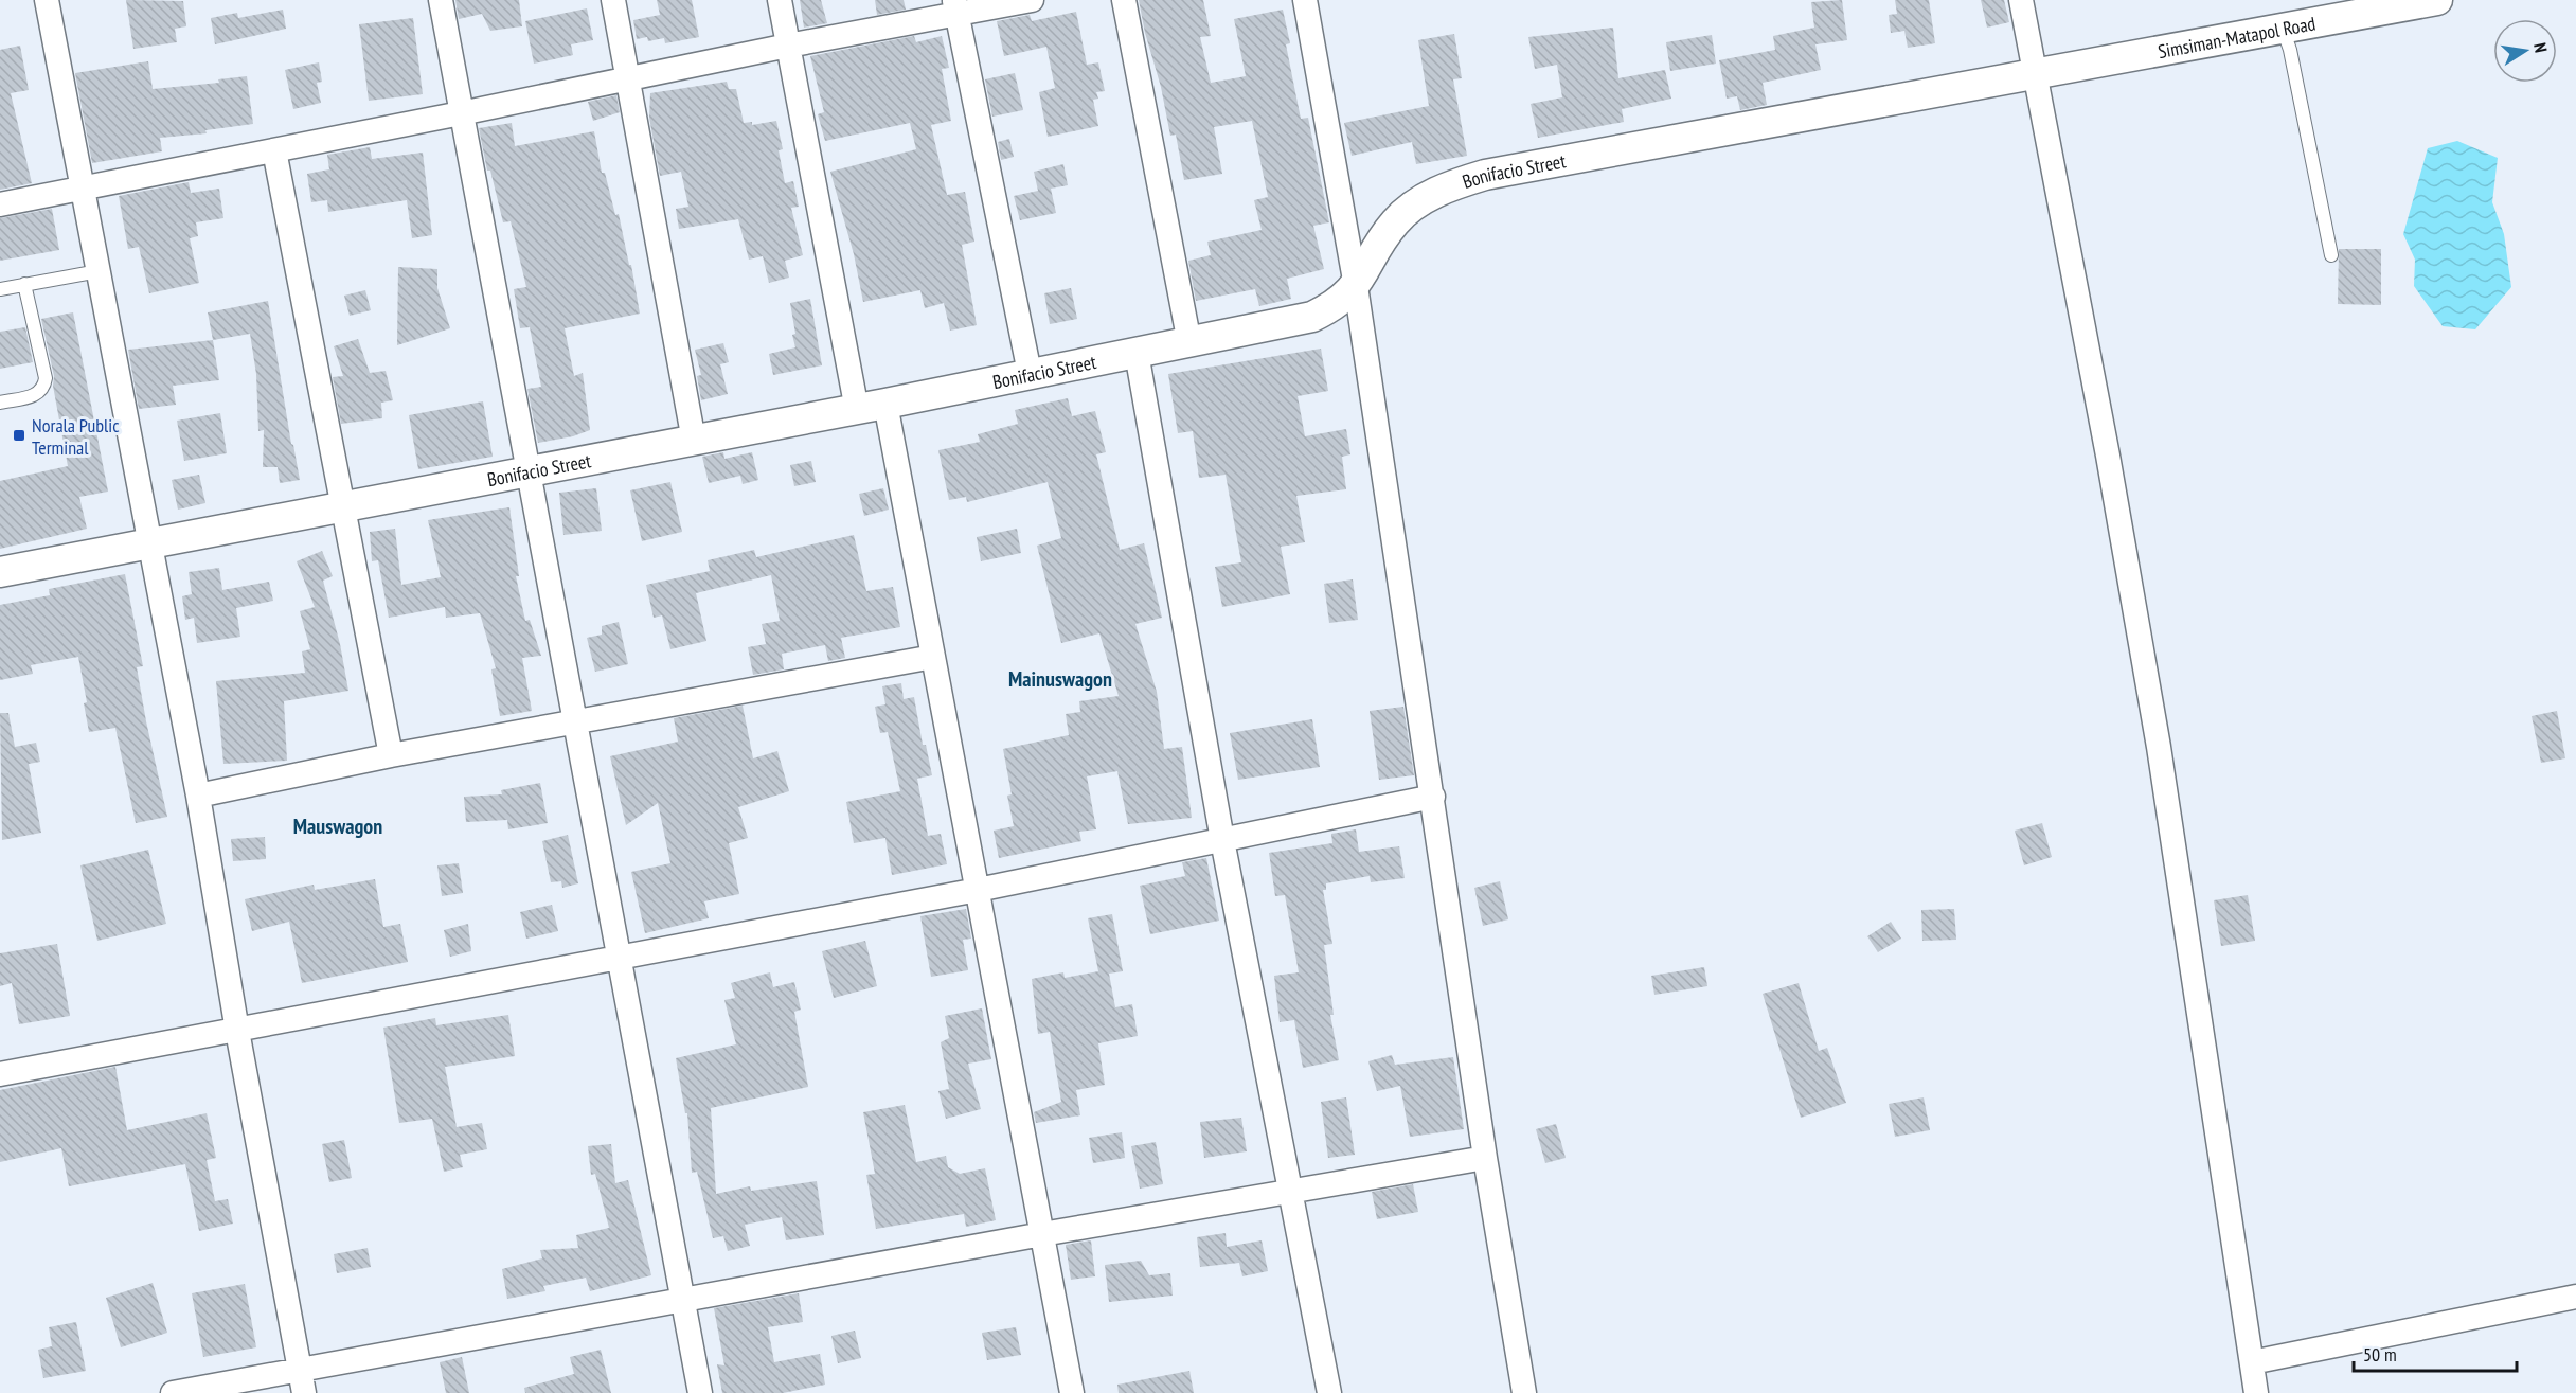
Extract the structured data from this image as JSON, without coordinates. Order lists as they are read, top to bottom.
{
  "streets": {
    "street": ["Simsiman-Matapol Road", "Bonifacio Street"]
  },
  "crossings": [
    ["Simsiman-Matapol Road", "Bonifacio Street"]
  ],
  "districts": ["Mainuswagon", "Mauswagon"],
  "places": {
    "transit": ["Norala Public Terminal"]
  },
  "scale_bar": "50 m",
  "north": "right"
}
